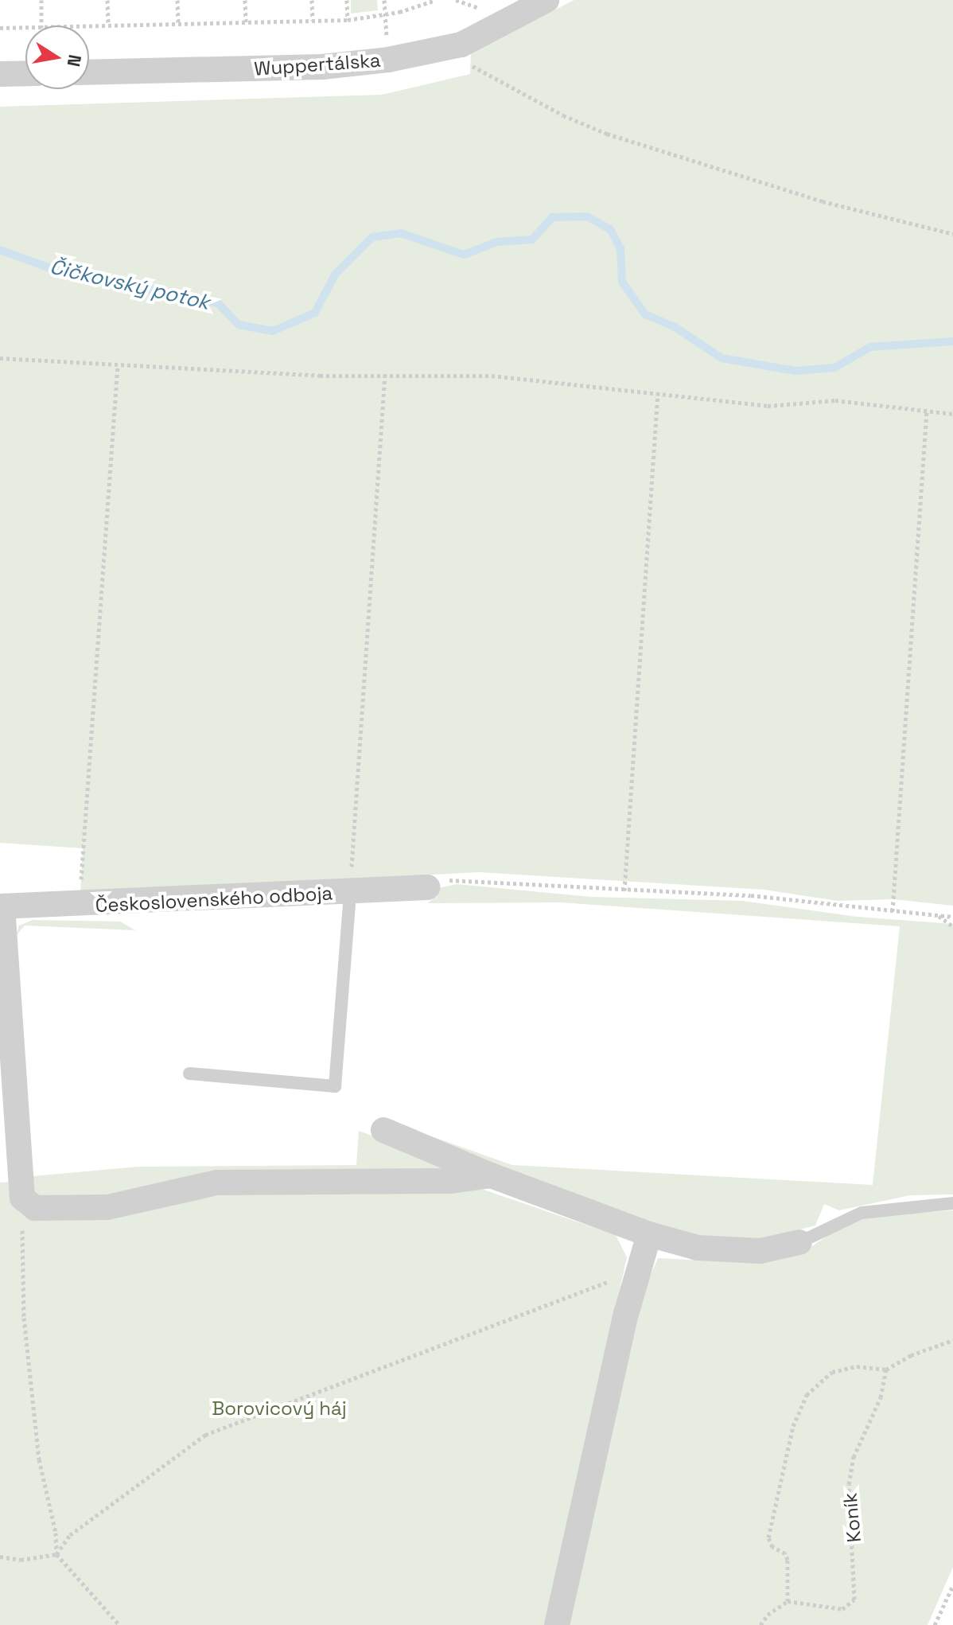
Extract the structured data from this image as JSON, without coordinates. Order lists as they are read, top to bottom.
{
  "streets": {
    "street": ["Wuppertálska", "Československého odboja"],
    "path": ["Koník"]
  },
  "water": ["Čičkovský potok"],
  "parks": ["Borovicový háj"],
  "north": "right"
}
